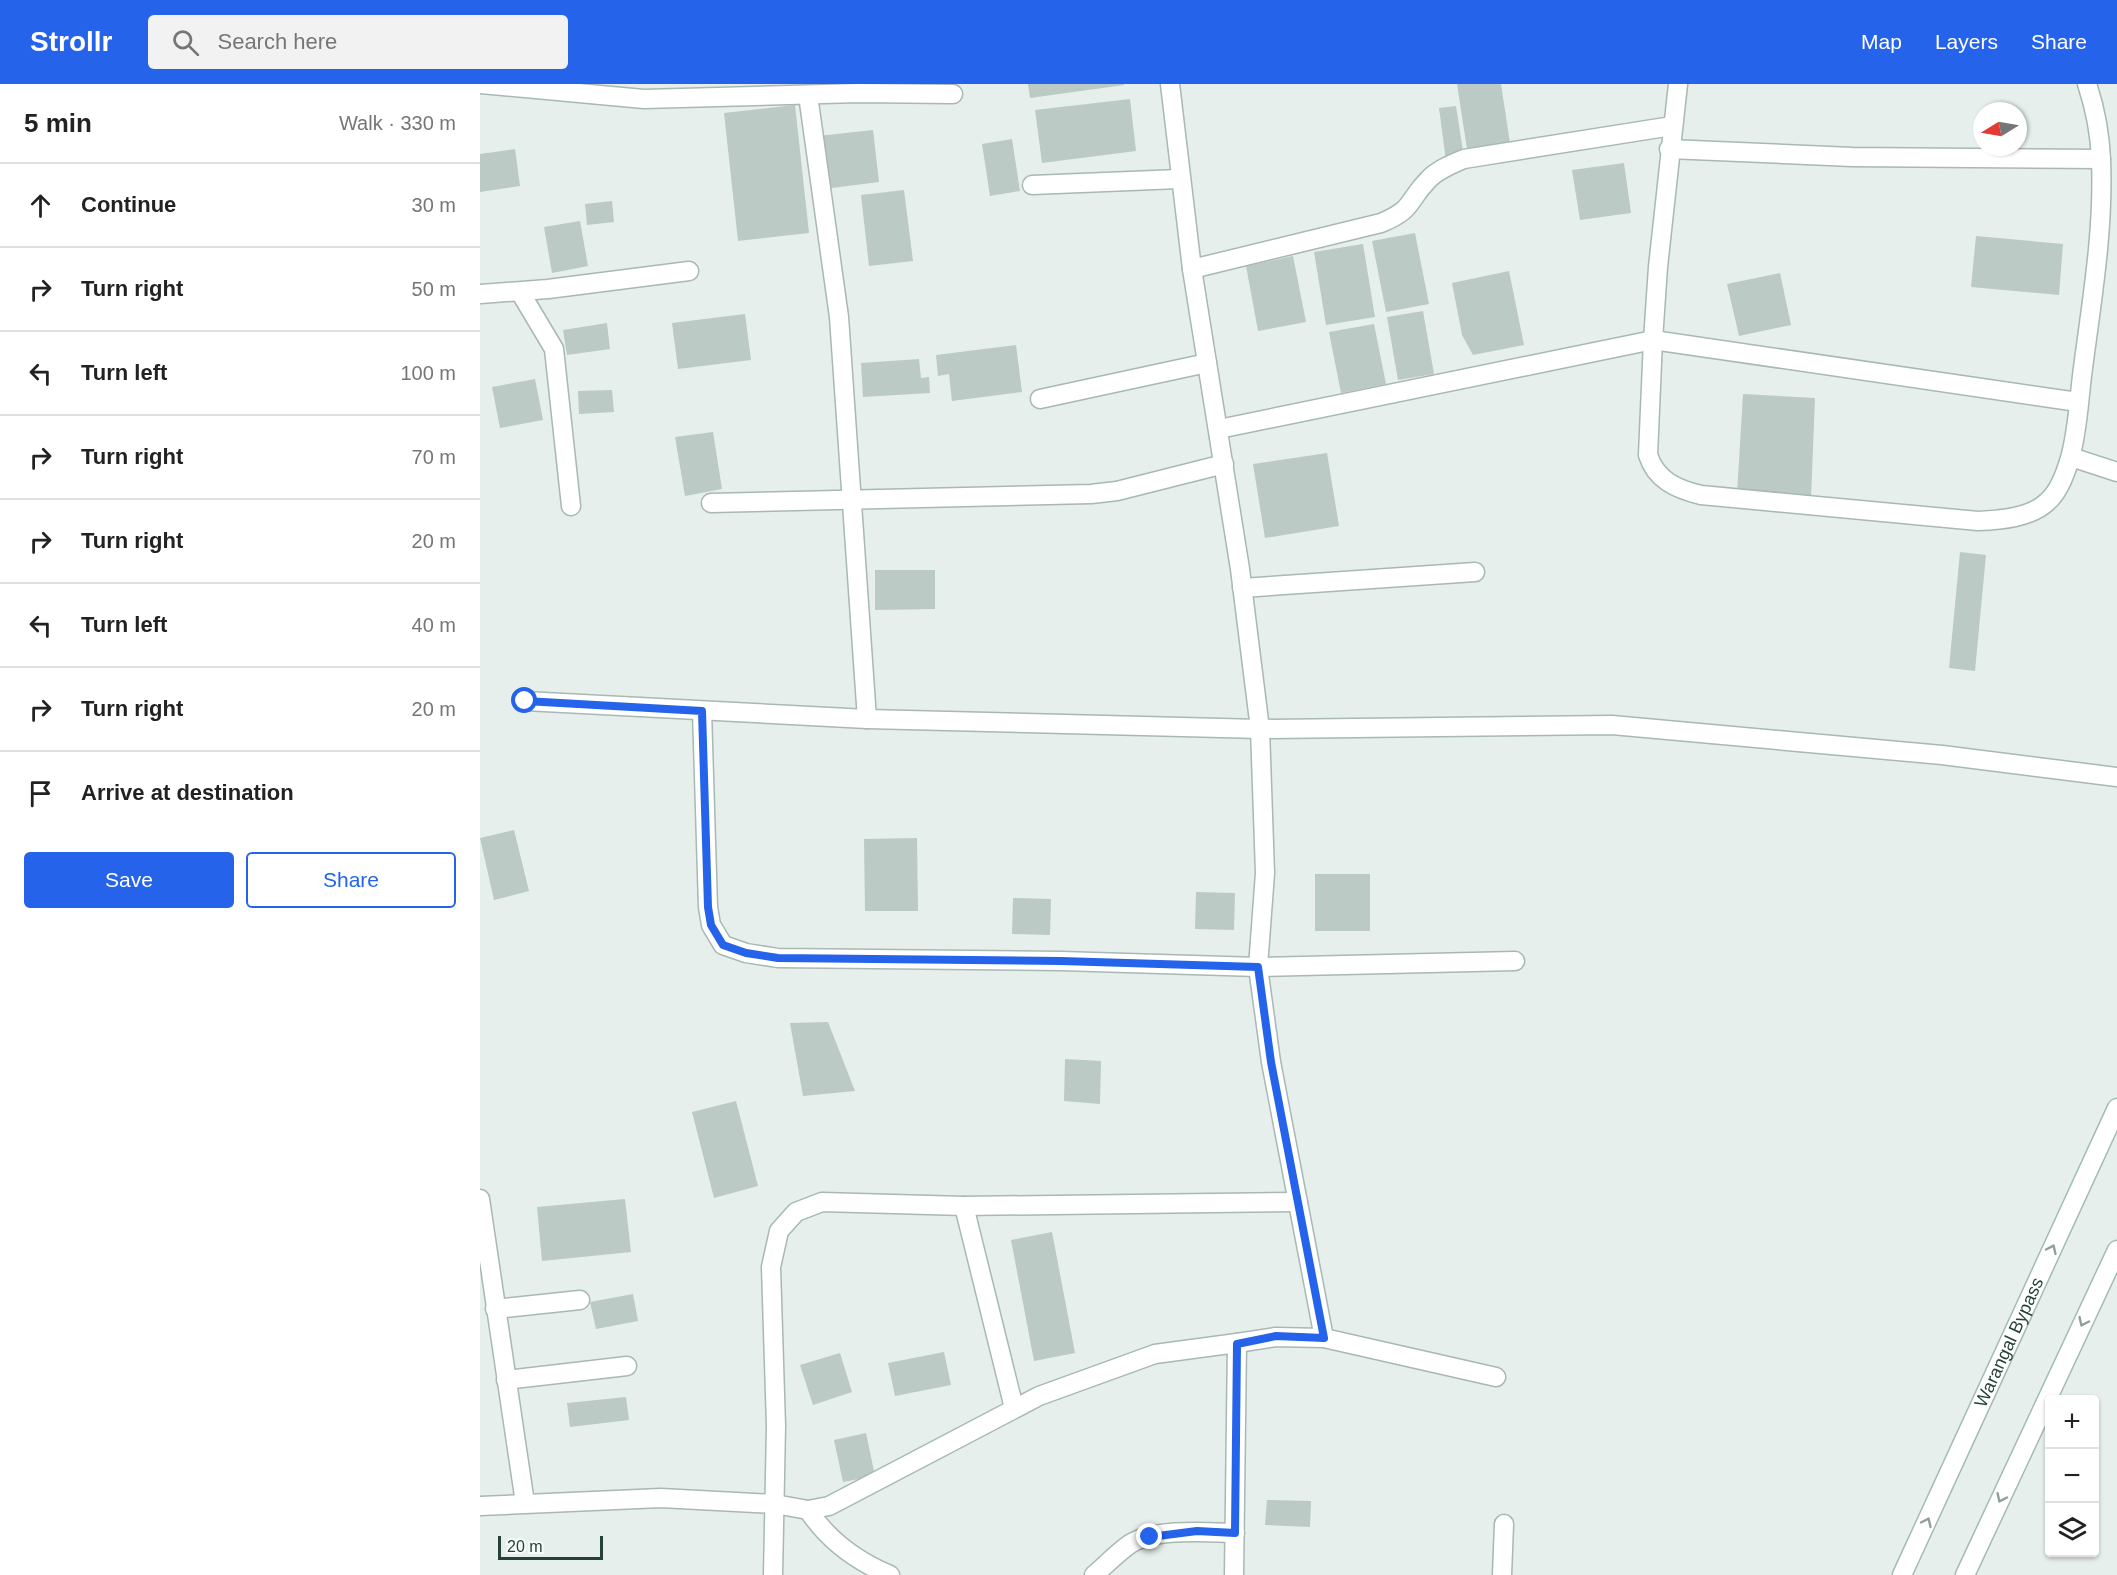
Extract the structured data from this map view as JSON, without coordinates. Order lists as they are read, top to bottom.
{
  "streets": {
    "street": ["Warangal Bypass"]
  },
  "scale_bar": "20 m",
  "north": "left",
  "page": {
    "header": "Strollr",
    "search": "Search here",
    "nav": ["Map", "Layers", "Share"],
    "heading": ["5 min", "Walk · 330 m"],
    "list": [
      ["Continue", "30 m"],
      ["Turn right", "50 m"],
      ["Turn left", "100 m"],
      ["Turn right", "70 m"],
      ["Turn right", "20 m"],
      ["Turn left", "40 m"],
      ["Turn right", "20 m"],
      "Arrive at destination"
    ],
    "buttons": ["Save", "Share"],
    "map_buttons": ["+", "−"],
    "scale": "20 m"
  }
}
